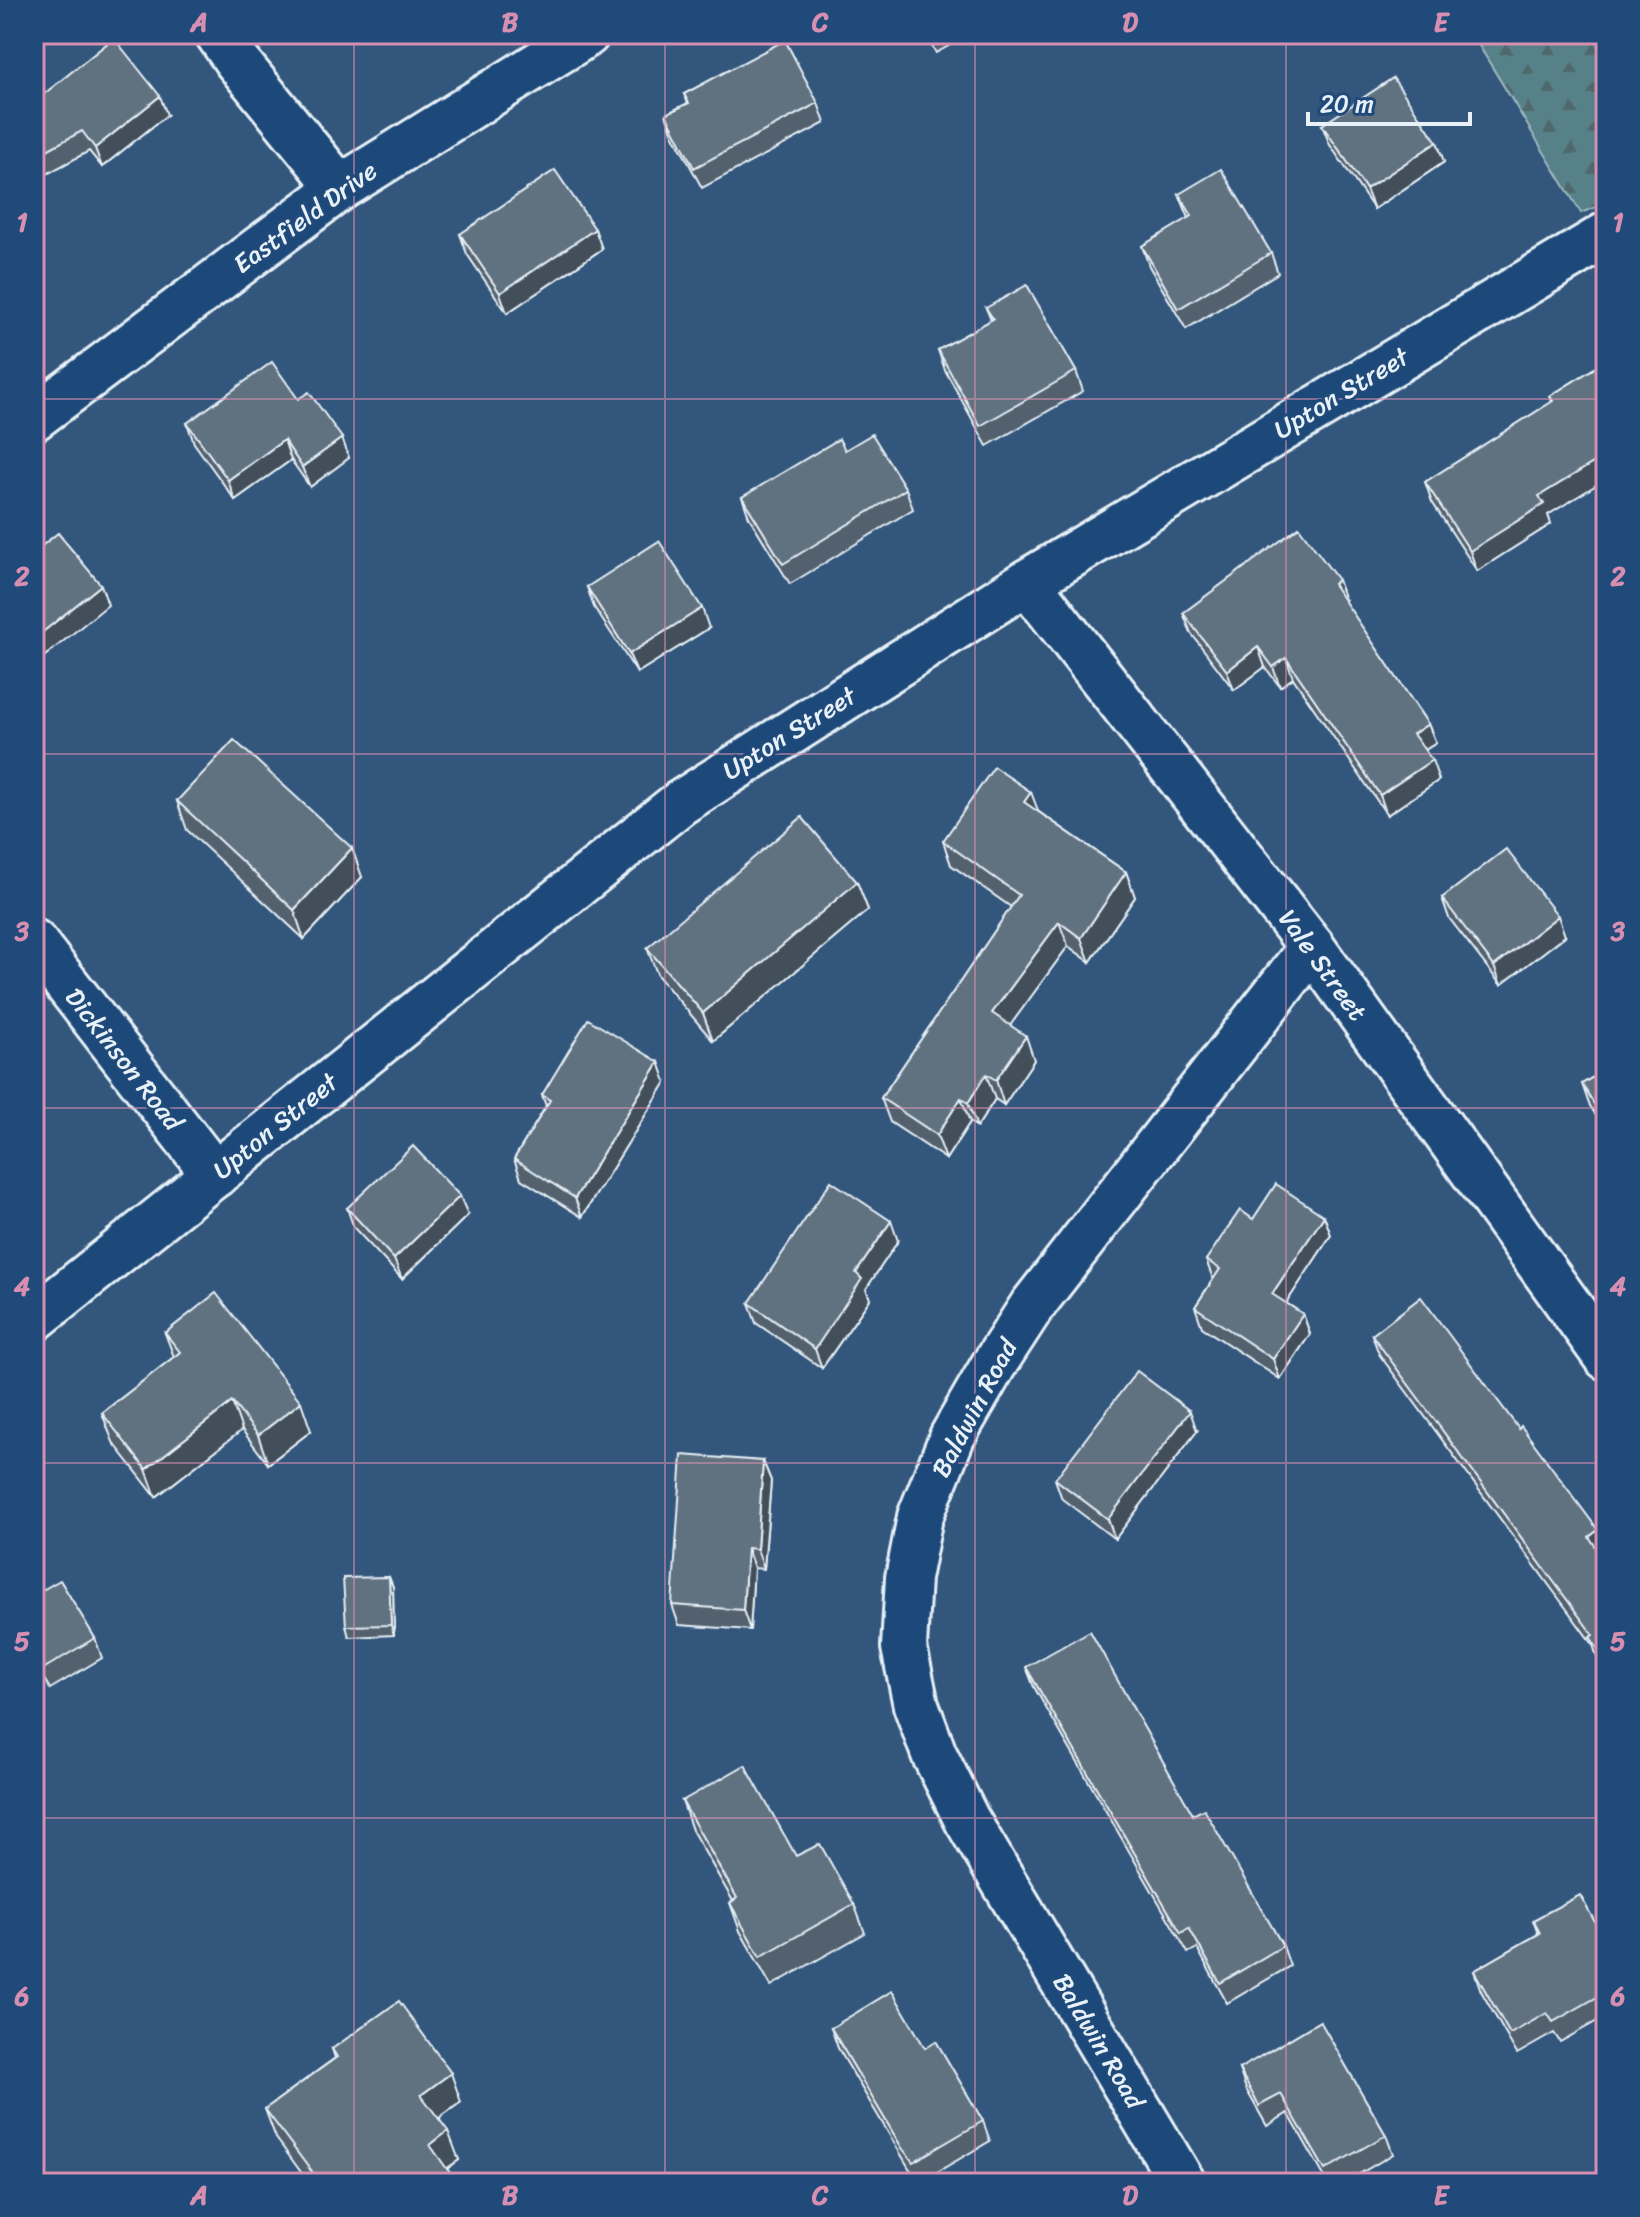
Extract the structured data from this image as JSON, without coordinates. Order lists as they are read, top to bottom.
{
  "streets": {
    "street": [
      "Eastfield Drive",
      "Upton Street",
      "Vale Street",
      "Dickinson Road",
      "Baldwin Road"
    ]
  },
  "crossings": [
    ["Upton Street", "Vale Street"],
    ["Upton Street", "Dickinson Road"],
    ["Vale Street", "Baldwin Road"]
  ],
  "scale_bar": "20 m",
  "grid": {
    "columns": [
      "A",
      "B",
      "C",
      "D",
      "E"
    ],
    "rows": [
      "1",
      "2",
      "3",
      "4",
      "5",
      "6"
    ]
  }
}
